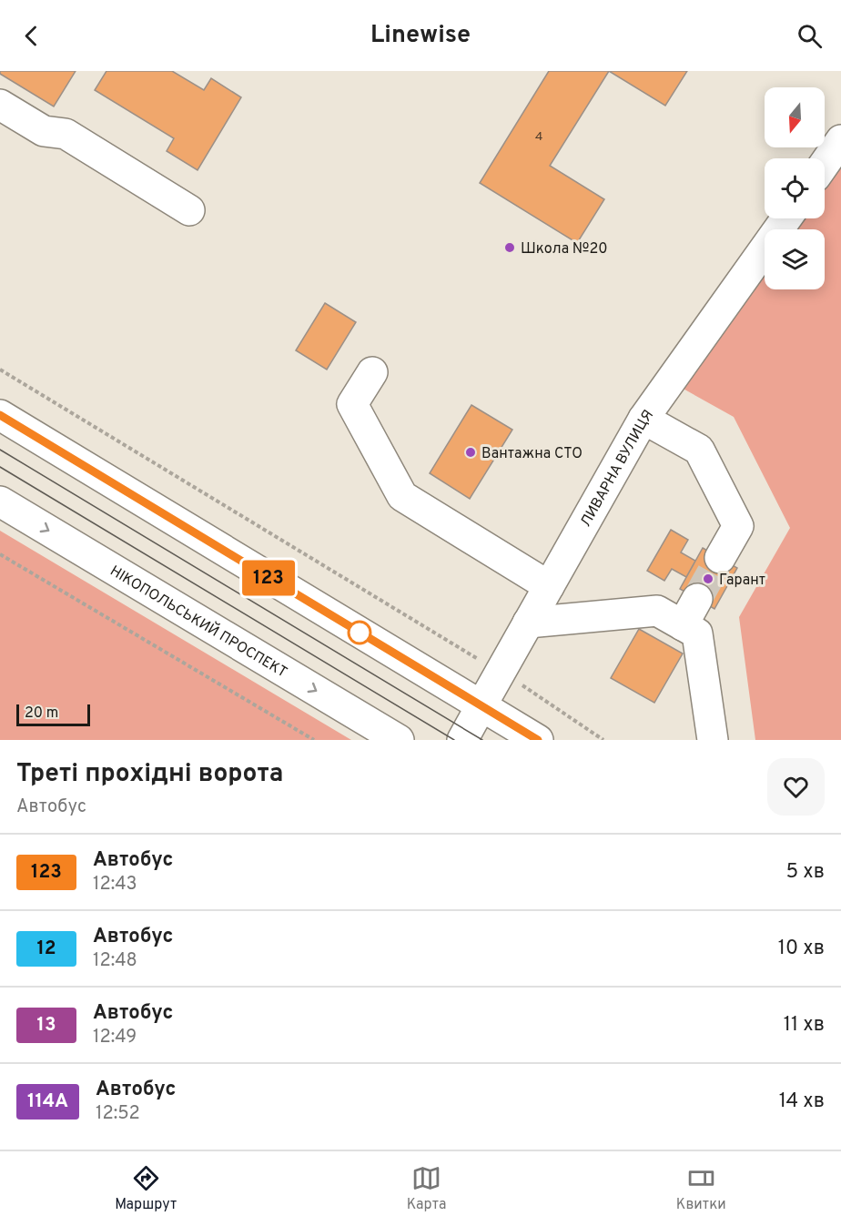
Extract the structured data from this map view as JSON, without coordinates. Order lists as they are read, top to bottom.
{
  "streets": {
    "main road": ["ЛИВАРНА ВУЛИЦЯ", "НІКОПОЛЬСЬКИЙ ПРОСПЕКТ"]
  },
  "places": ["Школа №20", "Вантажна СТО", "Гарант"],
  "lines": ["bus line 123"],
  "house_numbers": ["4"],
  "scale_bar": "20 m",
  "north": "bottom",
  "page": {
    "header": "Linewise",
    "on_map": "123",
    "scale": "20 m",
    "heading": ["Треті прохідні ворота", "Автобус"],
    "list": [
      {
        "mark": "123",
        "name": "Автобус",
        "note": "12:43",
        "value": "5 хв"
      },
      {
        "mark": "12",
        "name": "Автобус",
        "note": "12:48",
        "value": "10 хв"
      },
      {
        "mark": "13",
        "name": "Автобус",
        "note": "12:49",
        "value": "11 хв"
      },
      {
        "mark": "114А",
        "name": "Автобус",
        "note": "12:52",
        "value": "14 хв"
      }
    ],
    "tabs": ["Маршрут", "Карта", "Квитки"]
  }
}
